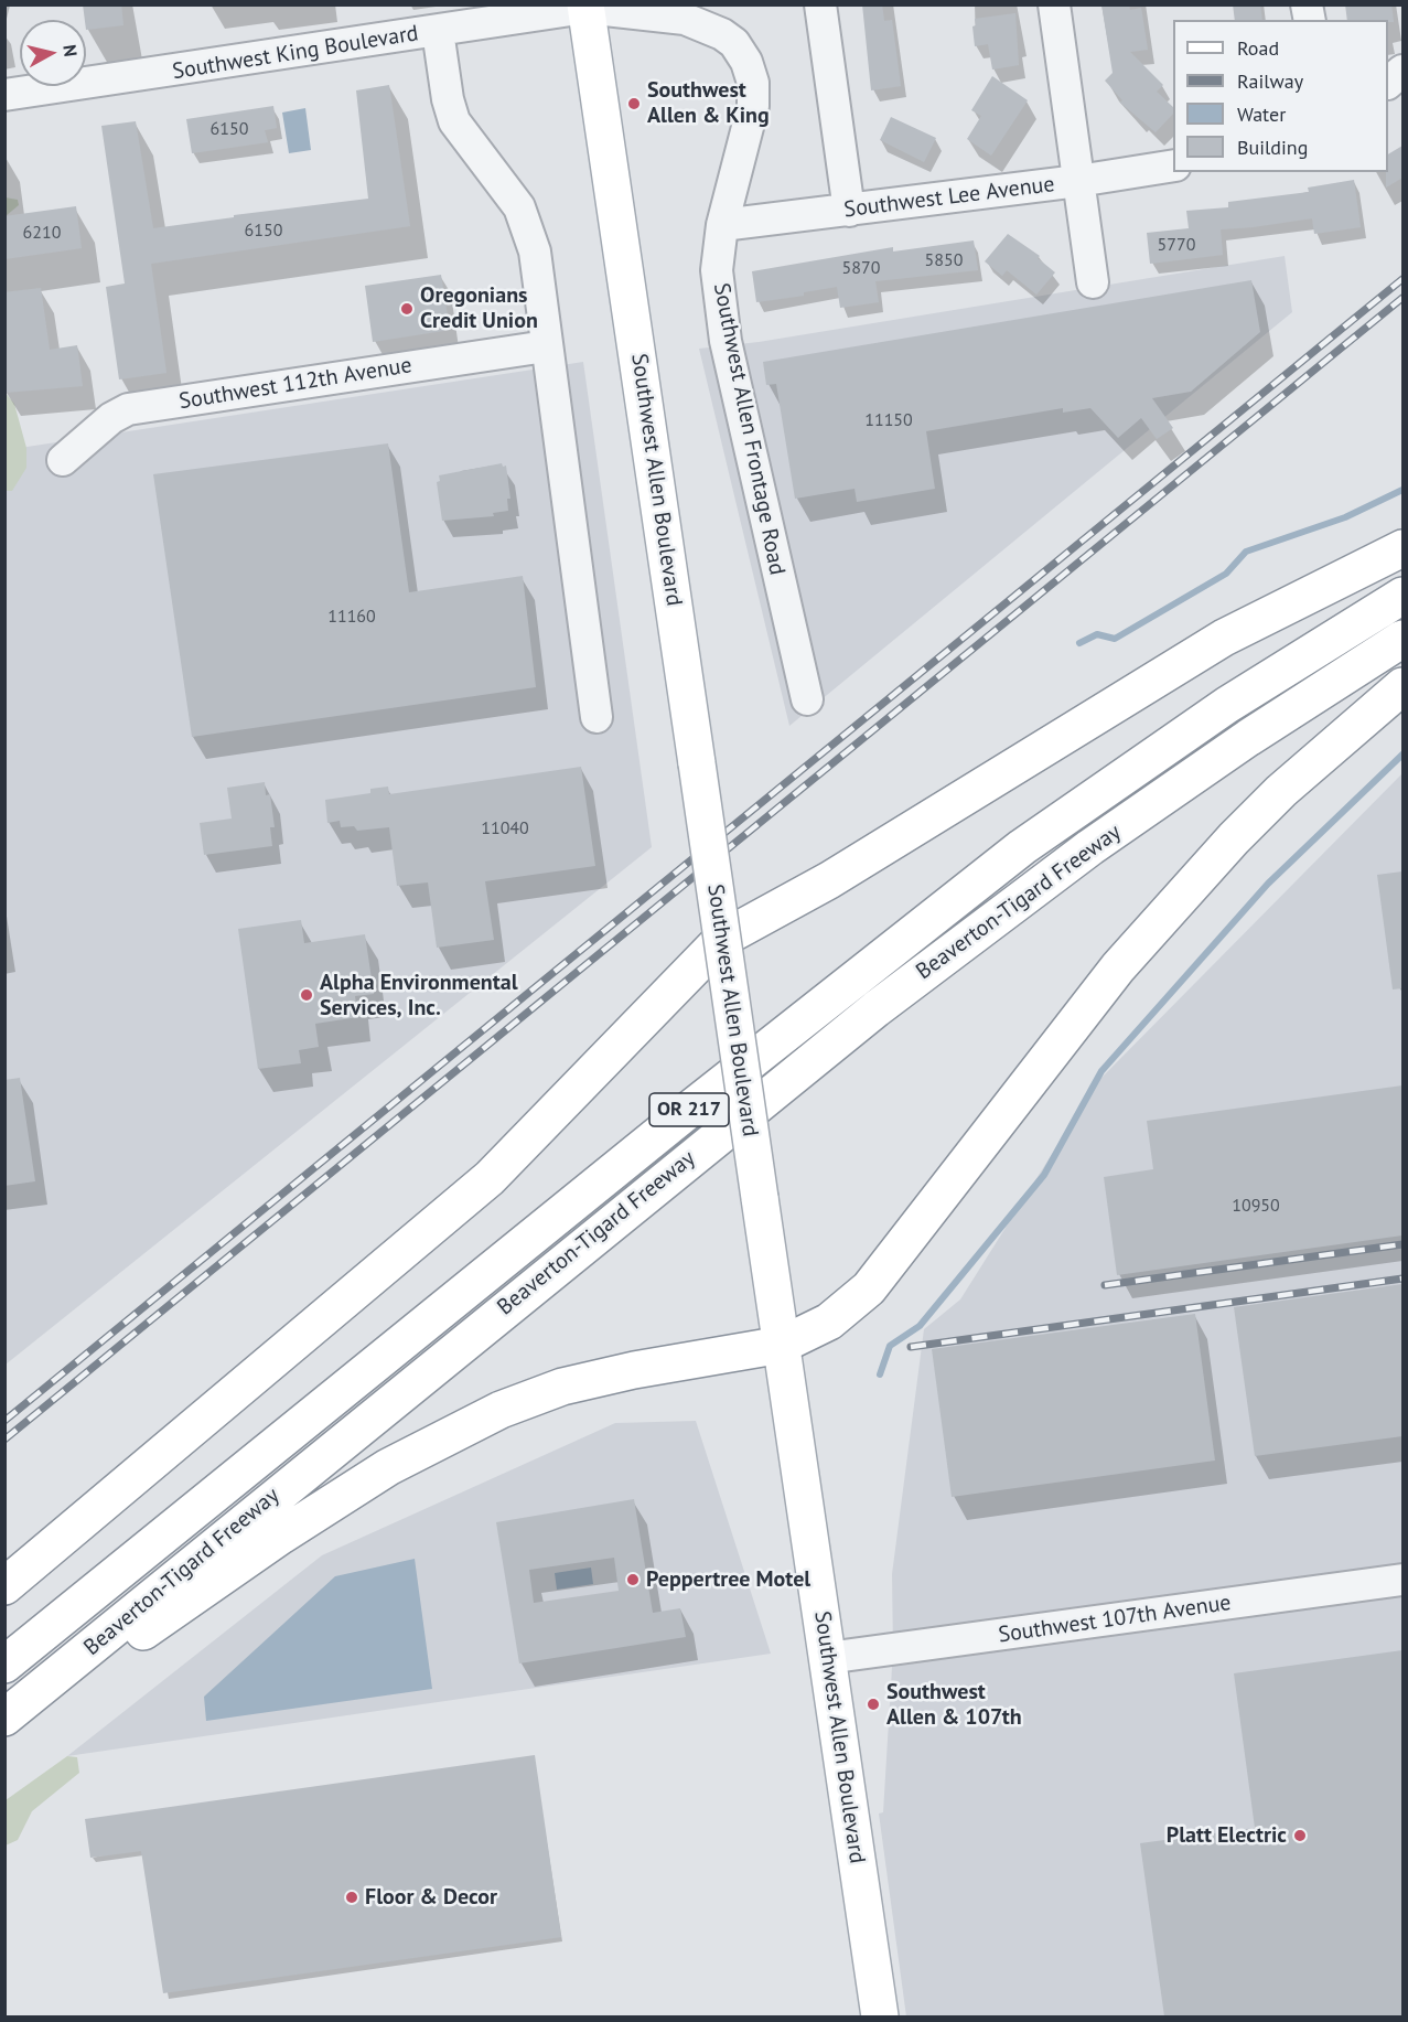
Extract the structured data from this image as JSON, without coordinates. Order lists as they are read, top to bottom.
{
  "streets": {
    "main road": ["Southwest Allen Boulevard", "Beaverton-Tigard Freeway", "OR 217"],
    "street": [
      "Southwest King Boulevard",
      "Southwest Lee Avenue",
      "Southwest 112th Avenue",
      "Southwest Allen Frontage Road",
      "Southwest 107th Avenue"
    ]
  },
  "crossings": [
    ["Southwest King Boulevard", "Southwest Allen Frontage Road"],
    ["Southwest King Boulevard", "Southwest Allen Boulevard"],
    ["Southwest Lee Avenue", "Southwest Allen Frontage Road"],
    ["Southwest Allen Frontage Road", "Southwest Allen Boulevard"],
    ["Southwest Allen Boulevard", "Southwest 107th Avenue"]
  ],
  "places": [
    "Southwest Allen & King",
    "Oregonians Credit Union",
    "Alpha Environmental Services, Inc.",
    "Peppertree Motel",
    "Southwest Allen & 107th",
    "Platt Electric",
    "Floor & Decor"
  ],
  "house_numbers": [
    "6150",
    "6150",
    "6210",
    "5770",
    "5850",
    "5870",
    "11150",
    "11160",
    "11040",
    "10950"
  ],
  "legend": [
    "Road",
    "Railway",
    "Water",
    "Building"
  ],
  "north": "right"
}
